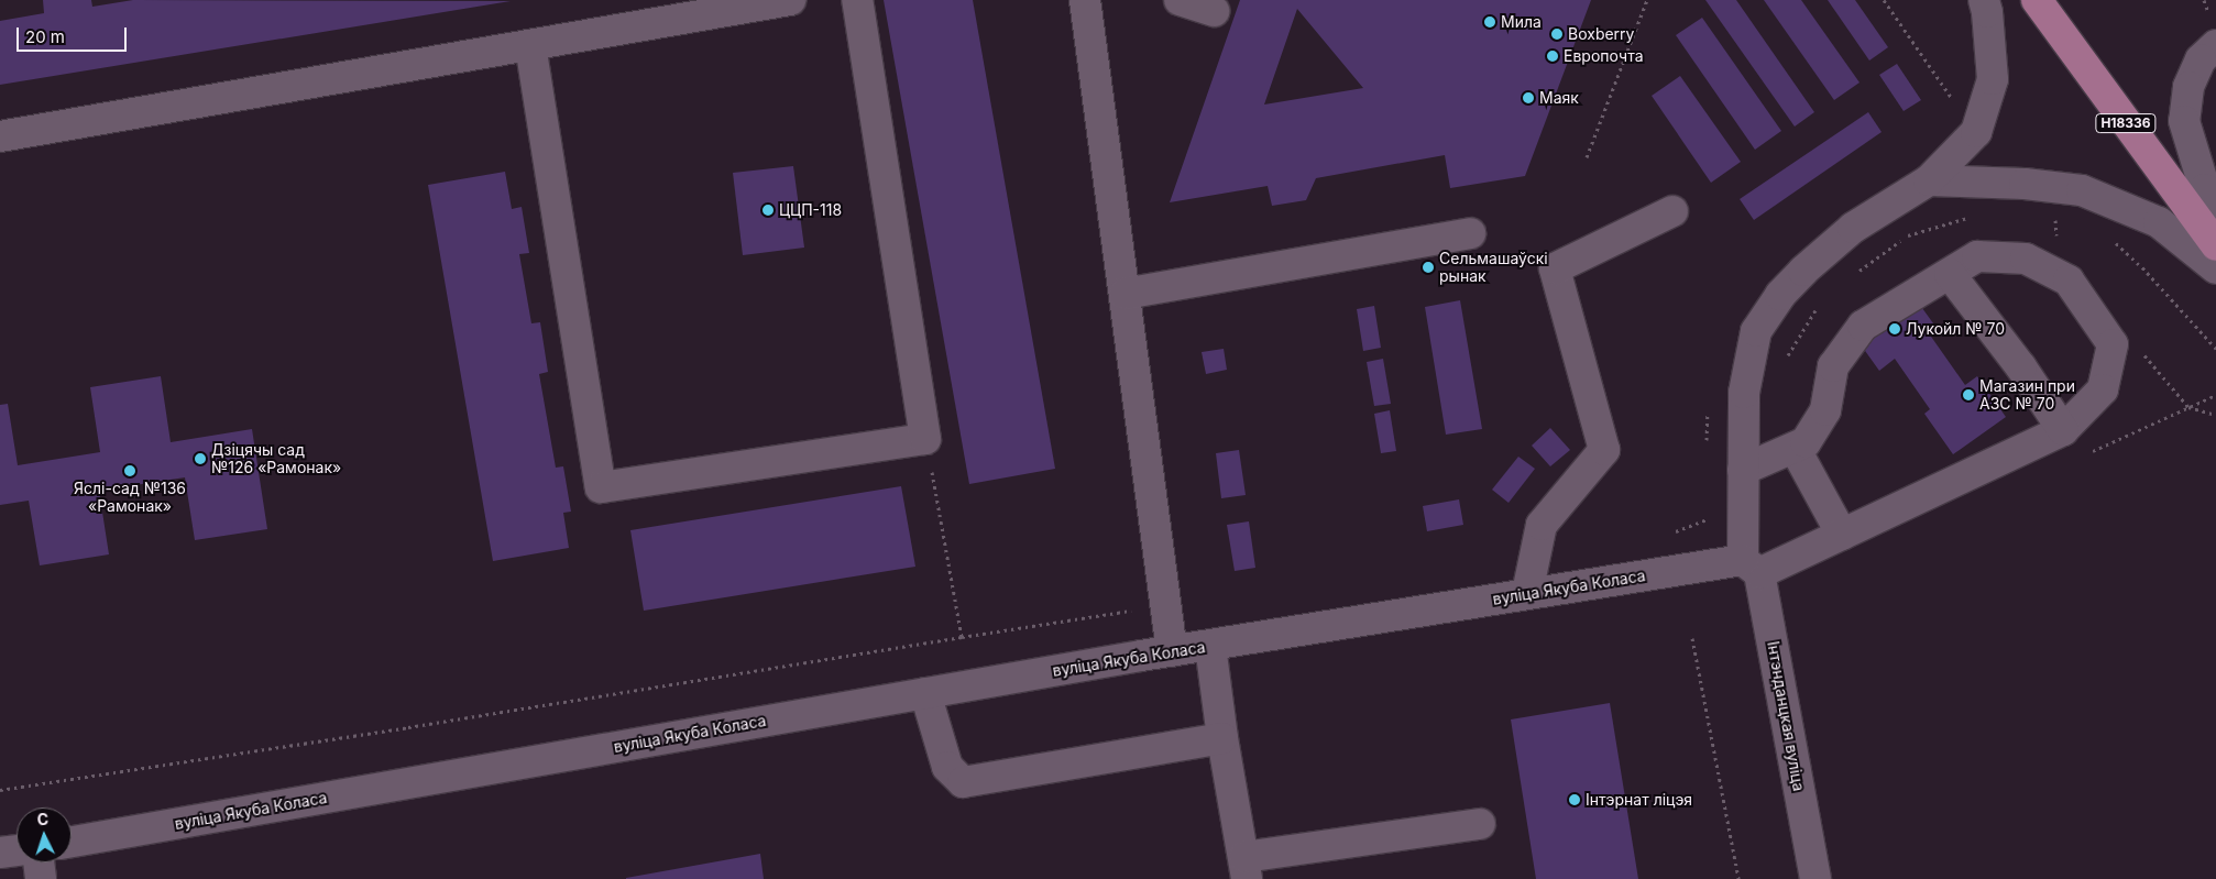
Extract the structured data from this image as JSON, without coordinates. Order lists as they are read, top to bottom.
{
  "streets": {
    "main road": ["Н18336"],
    "street": ["вуліца Якуба Коласа", "Інтэнданцкая вуліца"]
  },
  "crossings": [
    ["вуліца Якуба Коласа", "Інтэнданцкая вуліца"]
  ],
  "places": [
    "Мила",
    "Boxberry",
    "Европочта",
    "Маяк",
    "ЦЦП-118",
    "Сельмашаўскі рынак",
    "Лукойл № 70",
    "Магазин при АЗС № 70",
    "Дзіцячы сад №126 «Рамонак»",
    "Яслі-сад №136 «Рамонак»",
    "Інтэрнат ліцэя"
  ],
  "scale_bar": "20 m",
  "north": "top"
}
